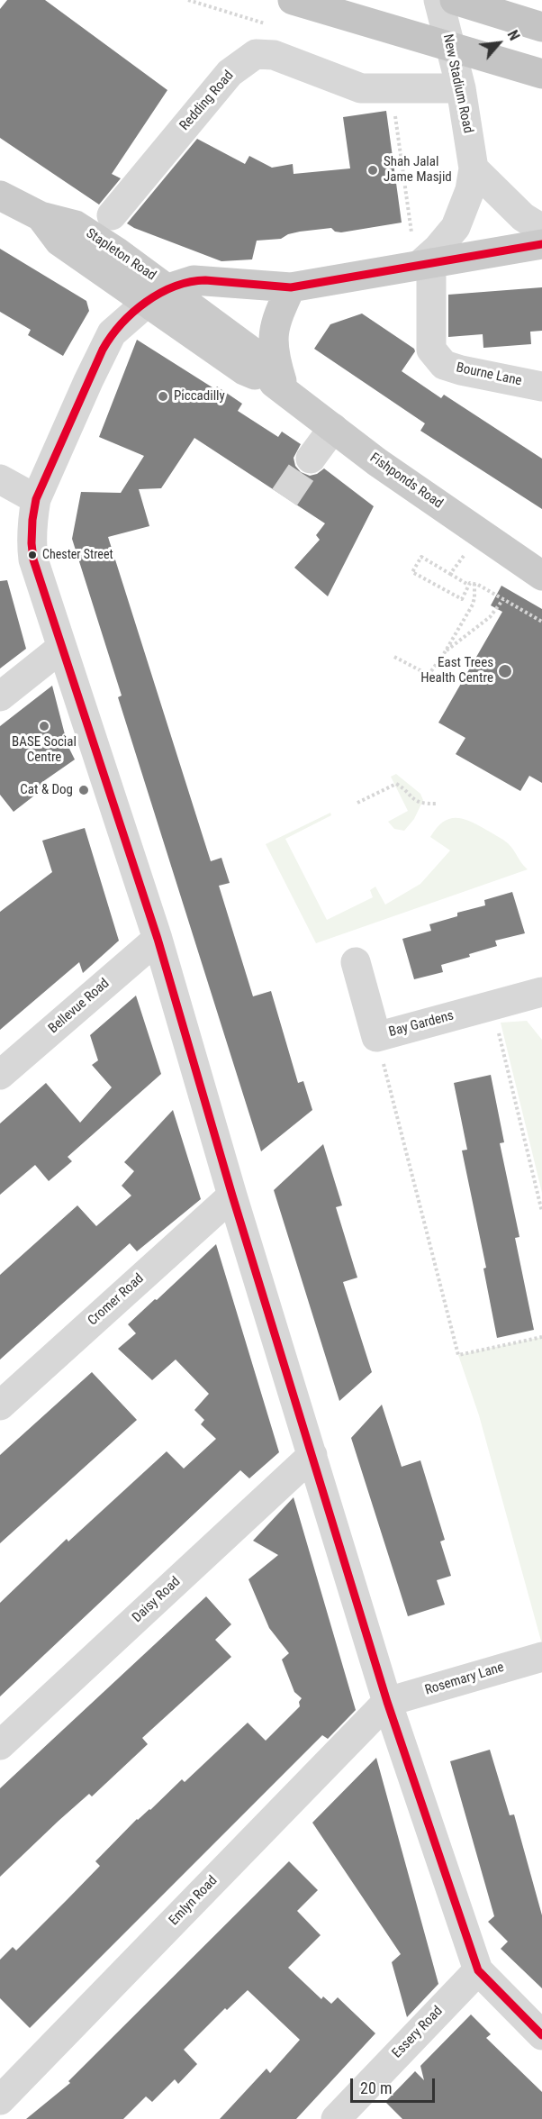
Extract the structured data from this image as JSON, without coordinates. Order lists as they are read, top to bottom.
{
  "streets": {
    "main road": ["Stapleton Road", "Fishponds Road"],
    "street": [
      "New Stadium Road",
      "Redding Road",
      "Bourne Lane",
      "Bellevue Road",
      "Bay Gardens",
      "Cromer Road",
      "Daisy Road",
      "Rosemary Lane",
      "Emlyn Road",
      "Essery Road"
    ]
  },
  "crossings": [
    ["New Stadium Road", "Redding Road"],
    ["New Stadium Road", "Stapleton Road"],
    ["New Stadium Road", "Bourne Lane"],
    ["Stapleton Road", "Bourne Lane"],
    ["Stapleton Road", "Fishponds Road"],
    ["Rosemary Lane", "Emlyn Road"]
  ],
  "places": [
    "Shah Jalal Jame Masjid",
    "Piccadilly",
    "Chester Street",
    "East Trees Health Centre",
    "BASE Social Centre",
    "Cat & Dog"
  ],
  "scale_bar": "20 m",
  "north": "top right"
}
